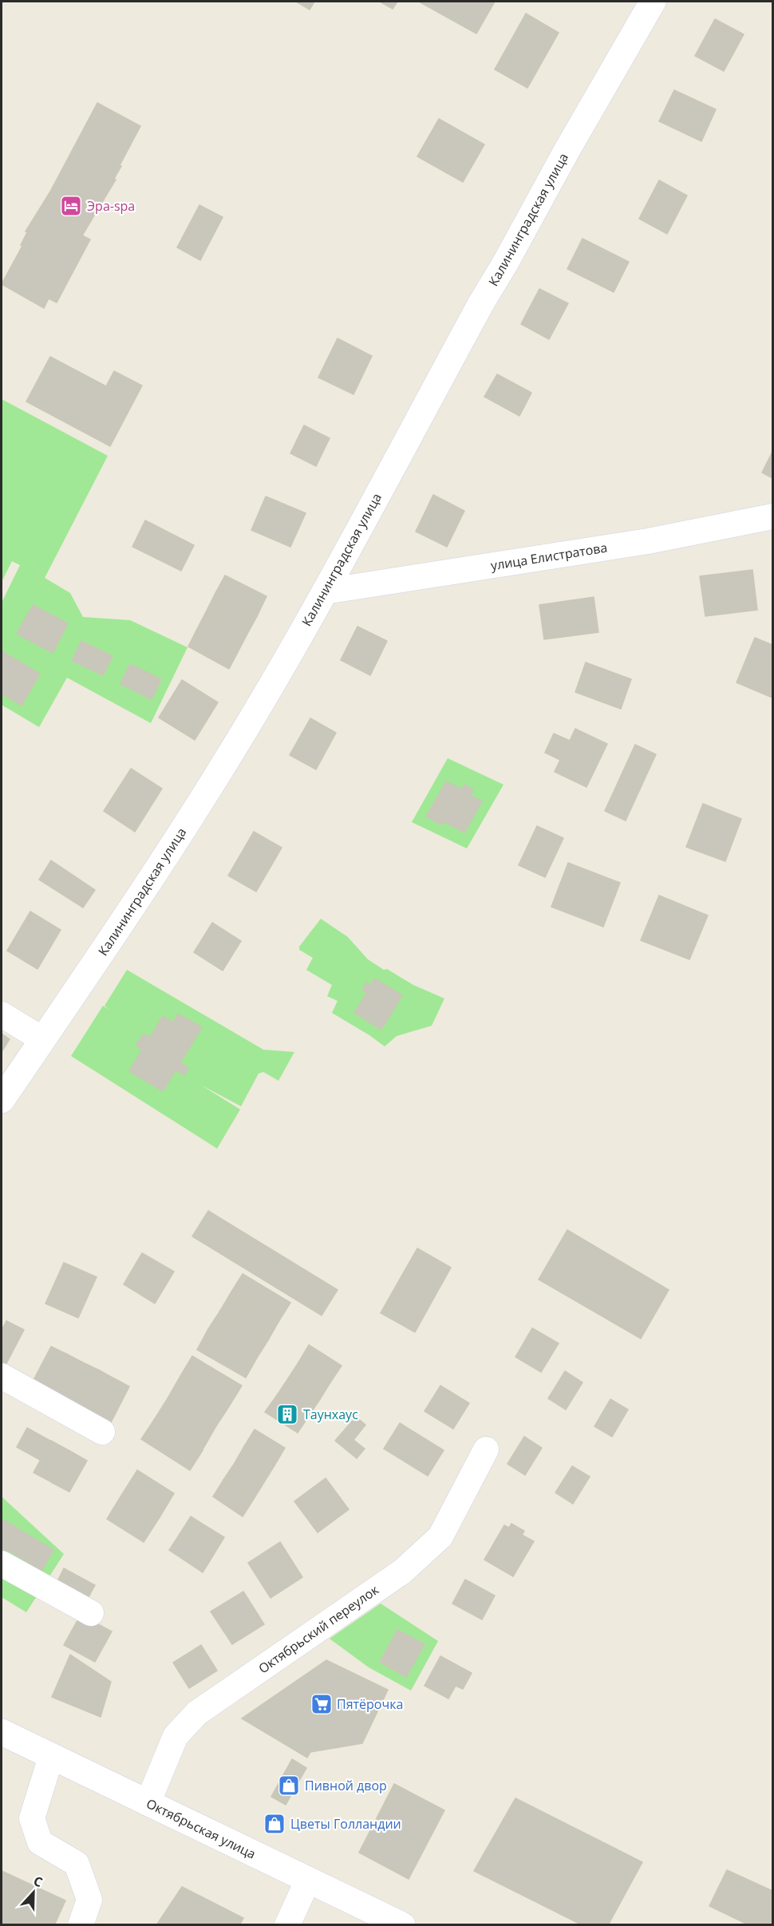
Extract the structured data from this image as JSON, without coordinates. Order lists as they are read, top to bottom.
{
  "streets": {
    "street": [
      "Калининградская улица",
      "улица Елистратова",
      "Октябрьский переулок",
      "Октябрьская улица"
    ]
  },
  "crossings": [
    ["Калининградская улица", "улица Елистратова"],
    ["Октябрьский переулок", "Октябрьская улица"]
  ],
  "places": {
    "hotel": ["Эра-spa"],
    "building": ["Таунхаус"],
    "supermarket": ["Пятёрочка"],
    "shop": ["Пивной двор", "Цветы Голландии"]
  },
  "north": "top"
}
